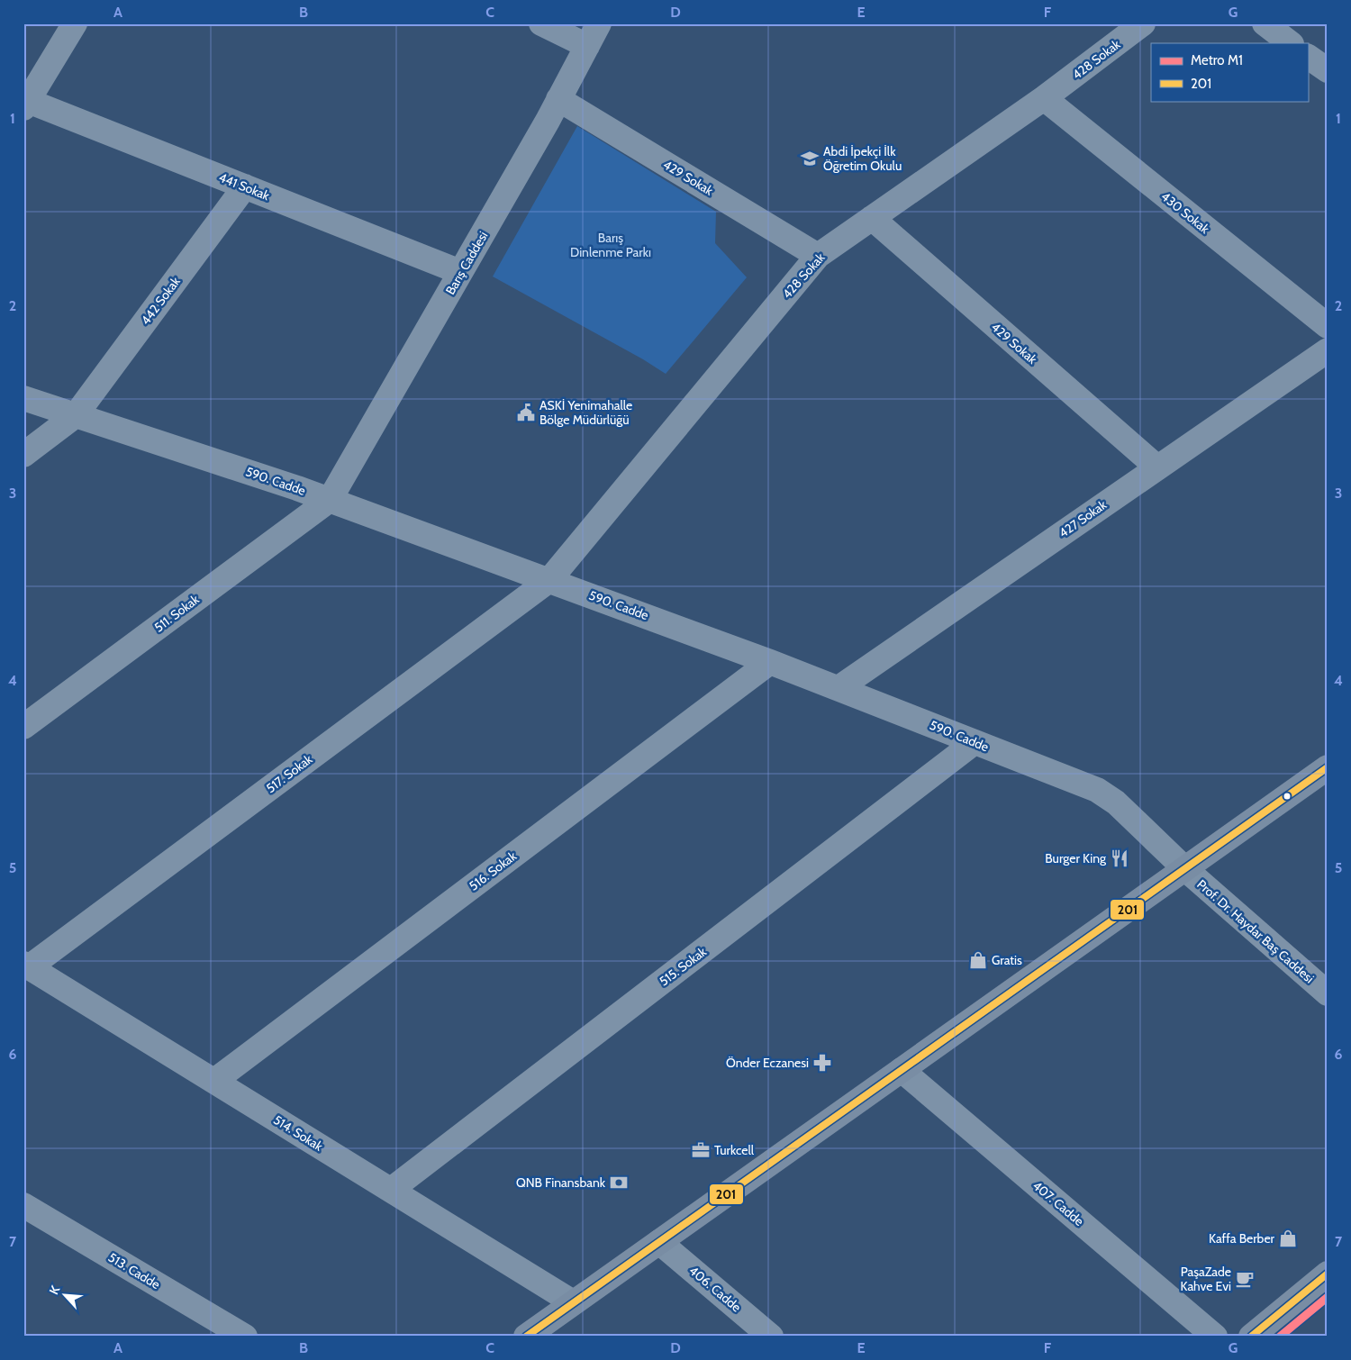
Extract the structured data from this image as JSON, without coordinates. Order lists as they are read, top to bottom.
{
  "streets": {
    "street": [
      "428 Sokak",
      "429 Sokak",
      "441 Sokak",
      "430 Sokak",
      "Barış Caddesi",
      "442 Sokak",
      "590. Cadde",
      "427 Sokak",
      "511. Sokak",
      "517. Sokak",
      "516. Sokak",
      "Prof. Dr. Haydar Baş Caddesi",
      "515. Sokak",
      "514. Sokak",
      "407. Cadde",
      "513. Cadde",
      "406. Cadde"
    ]
  },
  "crossings": [
    ["428 Sokak", "429 Sokak"],
    ["428 Sokak", "430 Sokak"],
    ["428 Sokak", "590. Cadde"],
    ["428 Sokak", "517. Sokak"],
    ["429 Sokak", "Barış Caddesi"],
    ["429 Sokak", "427 Sokak"],
    ["441 Sokak", "Barış Caddesi"],
    ["441 Sokak", "442 Sokak"],
    ["Barış Caddesi", "590. Cadde"],
    ["Barış Caddesi", "511. Sokak"],
    ["442 Sokak", "590. Cadde"],
    ["590. Cadde", "427 Sokak"],
    ["590. Cadde", "511. Sokak"],
    ["590. Cadde", "517. Sokak"],
    ["590. Cadde", "516. Sokak"],
    ["590. Cadde", "Prof. Dr. Haydar Baş Caddesi"],
    ["590. Cadde", "515. Sokak"],
    ["517. Sokak", "514. Sokak"],
    ["516. Sokak", "514. Sokak"],
    ["515. Sokak", "514. Sokak"]
  ],
  "parks": ["Barış Dinlenme Parkı"],
  "places": {
    "school or university": ["Abdi İpekçi İlk Öğretim Okulu"],
    "public building": ["ASKİ Yenimahalle Bölge Müdürlüğü"],
    "restaurant": ["Burger King"],
    "shop": ["Gratis", "Kaffa Berber"],
    "pharmacy": ["Önder Eczanesi"],
    "office": ["Turkcell"],
    "bank": ["QNB Finansbank"],
    "cafe": ["PaşaZade Kahve Evi"]
  },
  "lines": ["transit line 201", "metro line M1"],
  "legend": ["Metro M1", "201"],
  "north": "top left",
  "grid": {
    "columns": [
      "A",
      "B",
      "C",
      "D",
      "E",
      "F",
      "G"
    ],
    "rows": [
      "1",
      "2",
      "3",
      "4",
      "5",
      "6",
      "7"
    ]
  }
}
